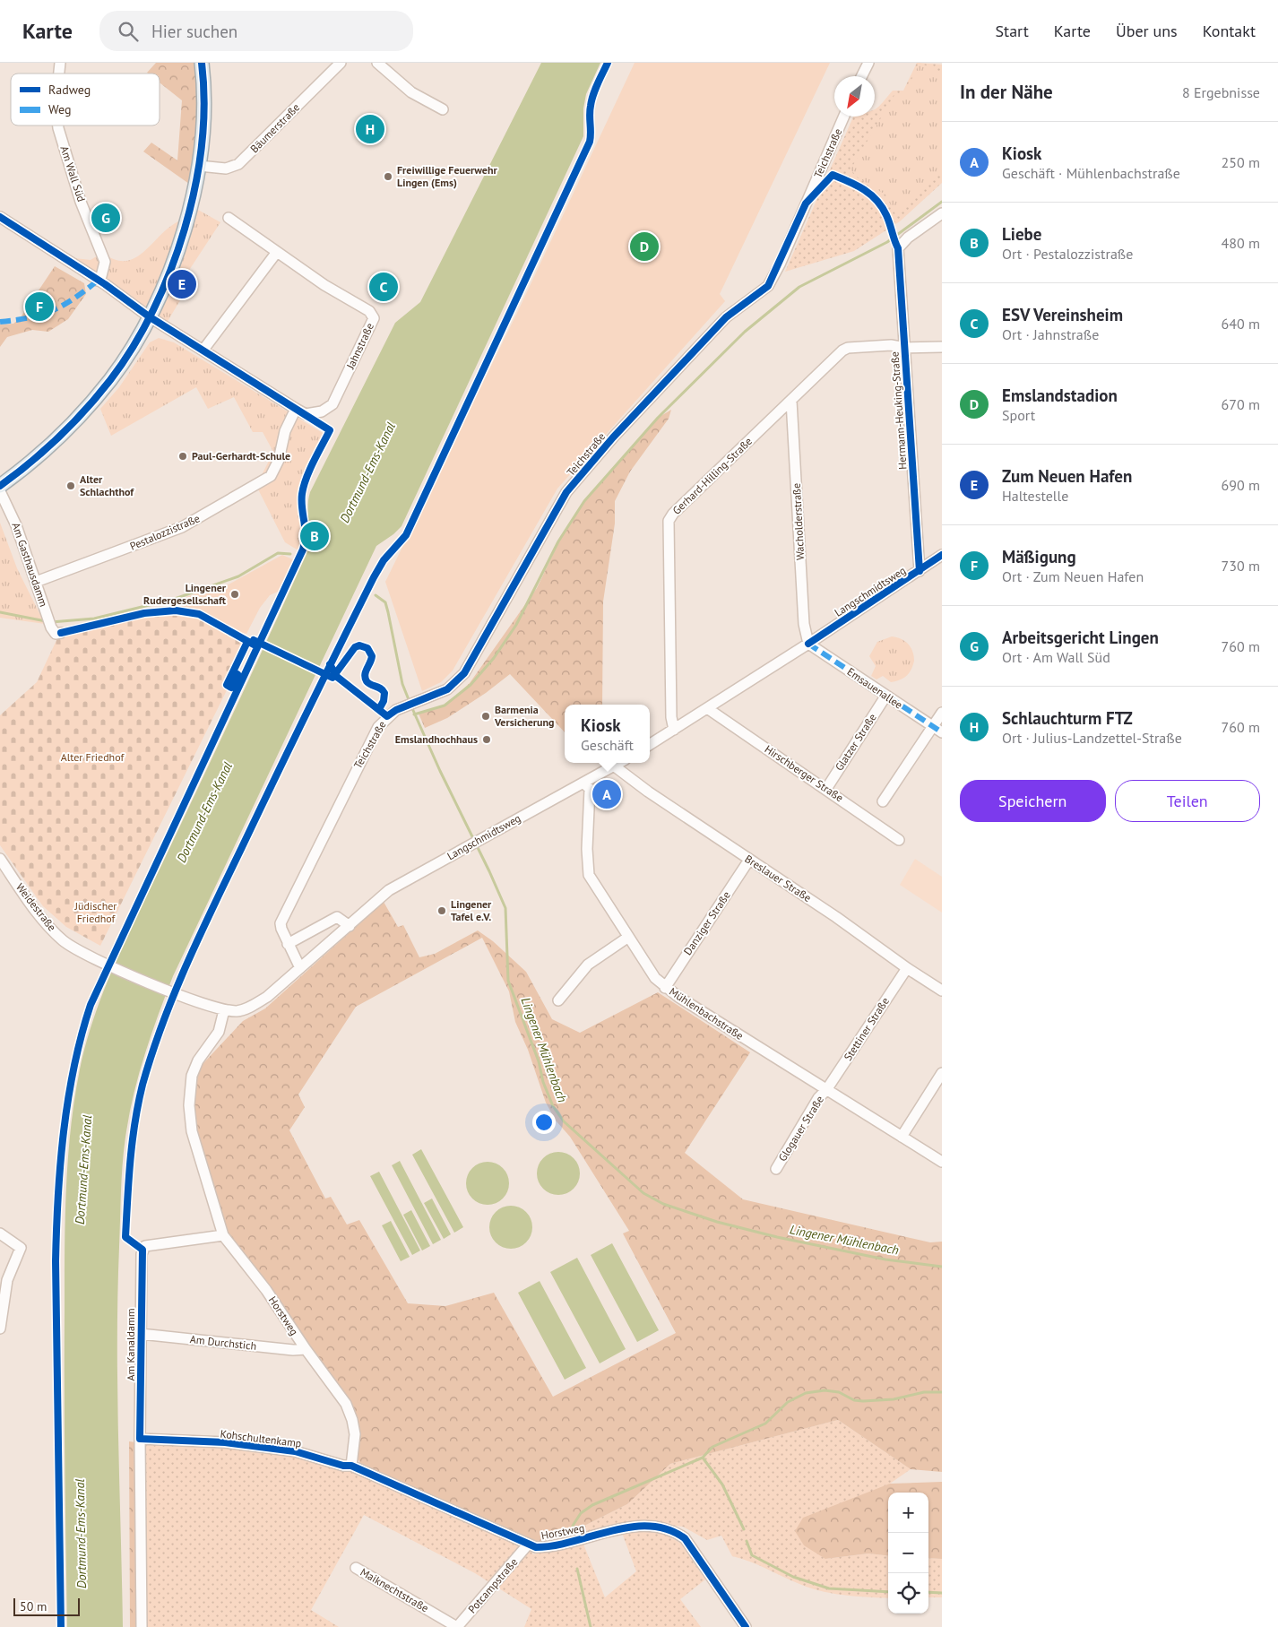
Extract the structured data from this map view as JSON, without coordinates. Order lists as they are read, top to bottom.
{
  "streets": {
    "street": [
      "Bäumerstraße",
      "Teichstraße",
      "Am Wall Süd",
      "Jahnstraße",
      "Hermann-Heuking-Straße",
      "Gerhard-Hilling-Straße",
      "Wacholderstraße",
      "Pestalozzistraße",
      "Am Gasthausdamm",
      "Langschmidtsweg",
      "Emsauenallee",
      "Glatzer Straße",
      "Hirschberger Straße",
      "Breslauer Straße",
      "Weidestraße",
      "Danziger Straße",
      "Mühlenbachstraße",
      "Stettiner Straße",
      "Glogauer Straße",
      "Horstweg",
      "Am Durchstich",
      "Am Kanaldamm",
      "Kohschultenkamp",
      "Potcampstraße",
      "Maiknechtstraße"
    ]
  },
  "crossings": [
    ["Teichstraße", "Langschmidtsweg"],
    ["Jahnstraße", "Pestalozzistraße"],
    ["Hermann-Heuking-Straße", "Gerhard-Hilling-Straße"],
    ["Hermann-Heuking-Straße", "Langschmidtsweg"],
    ["Gerhard-Hilling-Straße", "Wacholderstraße"],
    ["Gerhard-Hilling-Straße", "Langschmidtsweg"],
    ["Wacholderstraße", "Langschmidtsweg"],
    ["Wacholderstraße", "Emsauenallee"],
    ["Pestalozzistraße", "Am Gasthausdamm"],
    ["Langschmidtsweg", "Emsauenallee"],
    ["Langschmidtsweg", "Hirschberger Straße"],
    ["Langschmidtsweg", "Breslauer Straße"],
    ["Langschmidtsweg", "Weidestraße"],
    ["Langschmidtsweg", "Mühlenbachstraße"],
    ["Langschmidtsweg", "Horstweg"],
    ["Emsauenallee", "Glatzer Straße"],
    ["Glatzer Straße", "Hirschberger Straße"],
    ["Breslauer Straße", "Danziger Straße"],
    ["Breslauer Straße", "Stettiner Straße"],
    ["Danziger Straße", "Mühlenbachstraße"],
    ["Mühlenbachstraße", "Stettiner Straße"],
    ["Mühlenbachstraße", "Glogauer Straße"],
    ["Stettiner Straße", "Glogauer Straße"],
    ["Horstweg", "Am Durchstich"],
    ["Horstweg", "Am Kanaldamm"],
    ["Horstweg", "Kohschultenkamp"],
    ["Horstweg", "Potcampstraße"],
    ["Am Durchstich", "Am Kanaldamm"],
    ["Am Kanaldamm", "Kohschultenkamp"],
    ["Potcampstraße", "Maiknechtstraße"]
  ],
  "water": ["Dortmund-Ems-Kanal", "Lingener Mühlenbach"],
  "parks": ["Alter Friedhof", "Jüdischer Friedhof"],
  "places": [
    "Freiwillige Feuerwehr Lingen (Ems)",
    "Paul-Gerhardt-Schule",
    "Alter Schlachthof",
    "Lingener Rudergesellschaft",
    "Barmenia Versicherung",
    "Emslandhochhaus",
    "Lingener Tafel e.V."
  ],
  "legend": ["Radweg", "Weg"],
  "scale_bar": "50 m",
  "north": "bottom left",
  "page": {
    "header": "Karte",
    "search": "Hier suchen",
    "nav": [
      "Start",
      "Karte",
      "Über uns",
      "Kontakt"
    ],
    "heading": ["In der Nähe", "8 Ergebnisse"],
    "pins": [
      "H",
      "G",
      "D",
      "E",
      "C",
      "F",
      "B",
      "A"
    ],
    "list": [
      {
        "mark": "A",
        "name": "Kiosk",
        "note": "Geschäft · Mühlenbachstraße",
        "value": "250 m"
      },
      {
        "mark": "B",
        "name": "Liebe",
        "note": "Ort · Pestalozzistraße",
        "value": "480 m"
      },
      {
        "mark": "C",
        "name": "ESV Vereinsheim",
        "note": "Ort · Jahnstraße",
        "value": "640 m"
      },
      {
        "mark": "D",
        "name": "Emslandstadion",
        "note": "Sport",
        "value": "670 m"
      },
      {
        "mark": "E",
        "name": "Zum Neuen Hafen",
        "note": "Haltestelle",
        "value": "690 m"
      },
      {
        "mark": "F",
        "name": "Mäßigung",
        "note": "Ort · Zum Neuen Hafen",
        "value": "730 m"
      },
      {
        "mark": "G",
        "name": "Arbeitsgericht Lingen",
        "note": "Ort · Am Wall Süd",
        "value": "760 m"
      },
      {
        "mark": "H",
        "name": "Schlauchturm FTZ",
        "note": "Ort · Julius-Landzettel-Straße",
        "value": "760 m"
      }
    ],
    "popup": ["Kiosk", "Geschäft"],
    "buttons": ["Speichern", "Teilen"],
    "map_buttons": ["+", "−"],
    "scale": "50 m"
  }
}
